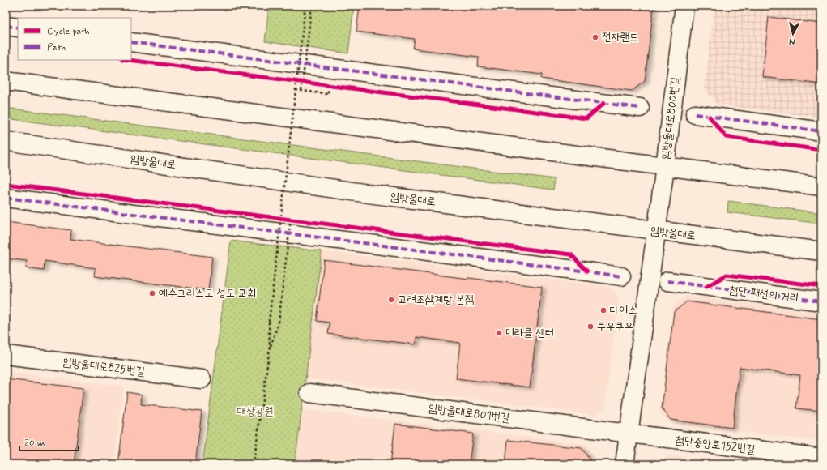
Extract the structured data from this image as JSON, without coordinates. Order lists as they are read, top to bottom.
{
  "streets": {
    "street": [
      "임방울대로800번길",
      "임방울대로",
      "첨단 패션의 거리",
      "임방울대로825번길",
      "임방울대로801번길",
      "첨단중앙로152번길"
    ]
  },
  "crossings": [
    ["임방울대로800번길", "임방울대로"],
    ["임방울대로801번길", "첨단중앙로152번길"]
  ],
  "parks": ["대상공원"],
  "places": [
    "전자랜드",
    "예수그리스도 성도 교회",
    "고려조삼계탕 본점",
    "다이소",
    "쿠우쿠우",
    "미라클 센터"
  ],
  "legend": ["Cycle path", "Path"],
  "scale_bar": "20 m",
  "north": "bottom"
}
